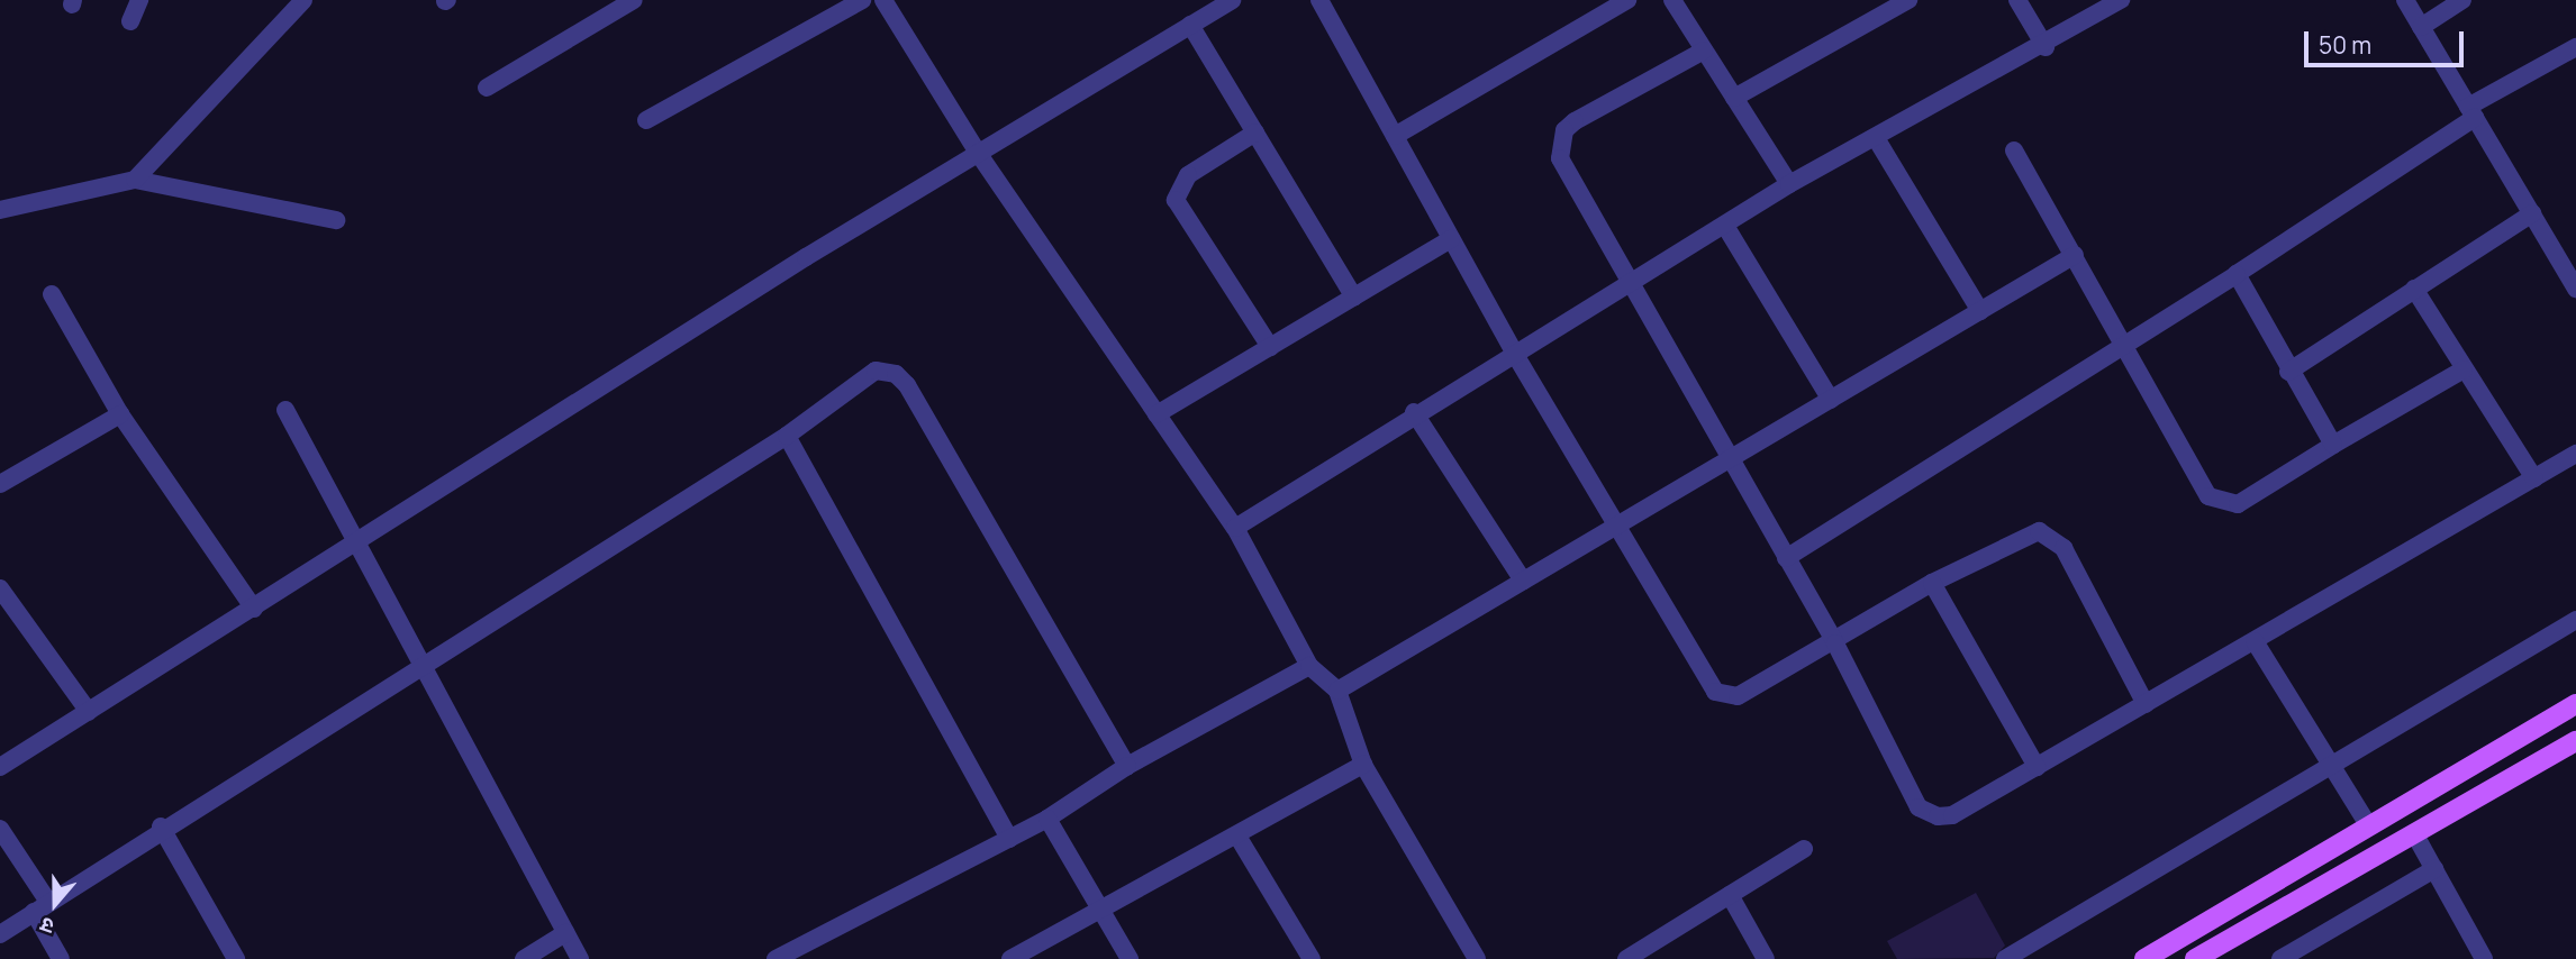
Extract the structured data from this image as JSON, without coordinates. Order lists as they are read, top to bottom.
{
  "scale_bar": "50 m",
  "north": "bottom"
}
